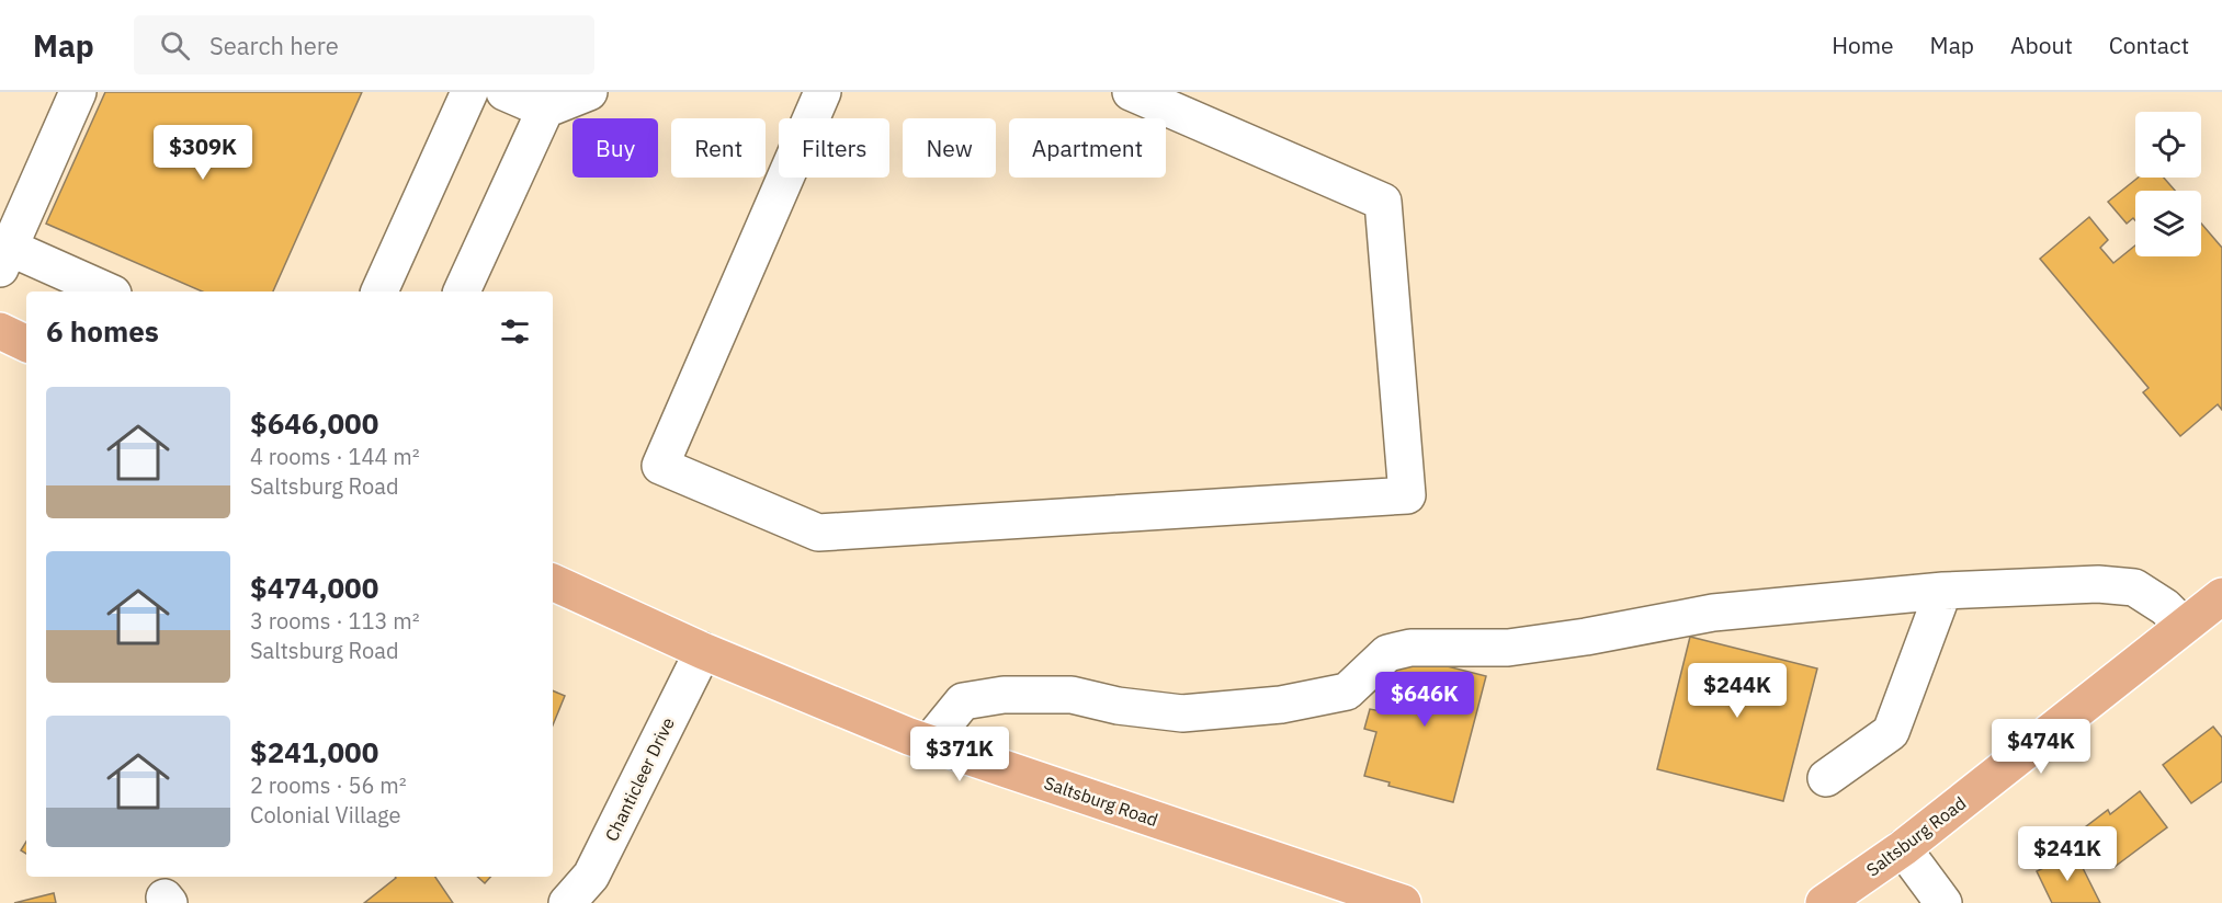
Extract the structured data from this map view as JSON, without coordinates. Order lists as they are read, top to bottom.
{
  "streets": {
    "main road": ["Saltsburg Road"],
    "street": ["Chanticleer Drive"]
  },
  "crossings": [
    ["Chanticleer Drive", "Saltsburg Road"]
  ],
  "page": {
    "header": "Map",
    "search": "Search here",
    "nav": [
      "Home",
      "Map",
      "About",
      "Contact"
    ],
    "chip": [
      "Buy",
      "Rent",
      "Filters",
      "New",
      "Apartment"
    ],
    "price": [
      "$309K",
      "$244K",
      "$646K",
      "$474K",
      "$371K",
      "$241K"
    ],
    "heading": "6 homes",
    "list": [
      {
        "name": "$646,000",
        "note": "4 rooms · 144 m² · Saltsburg Road"
      },
      {
        "name": "$474,000",
        "note": "3 rooms · 113 m² · Saltsburg Road"
      },
      {
        "name": "$241,000",
        "note": "2 rooms · 56 m² · Colonial Village"
      }
    ]
  }
}
